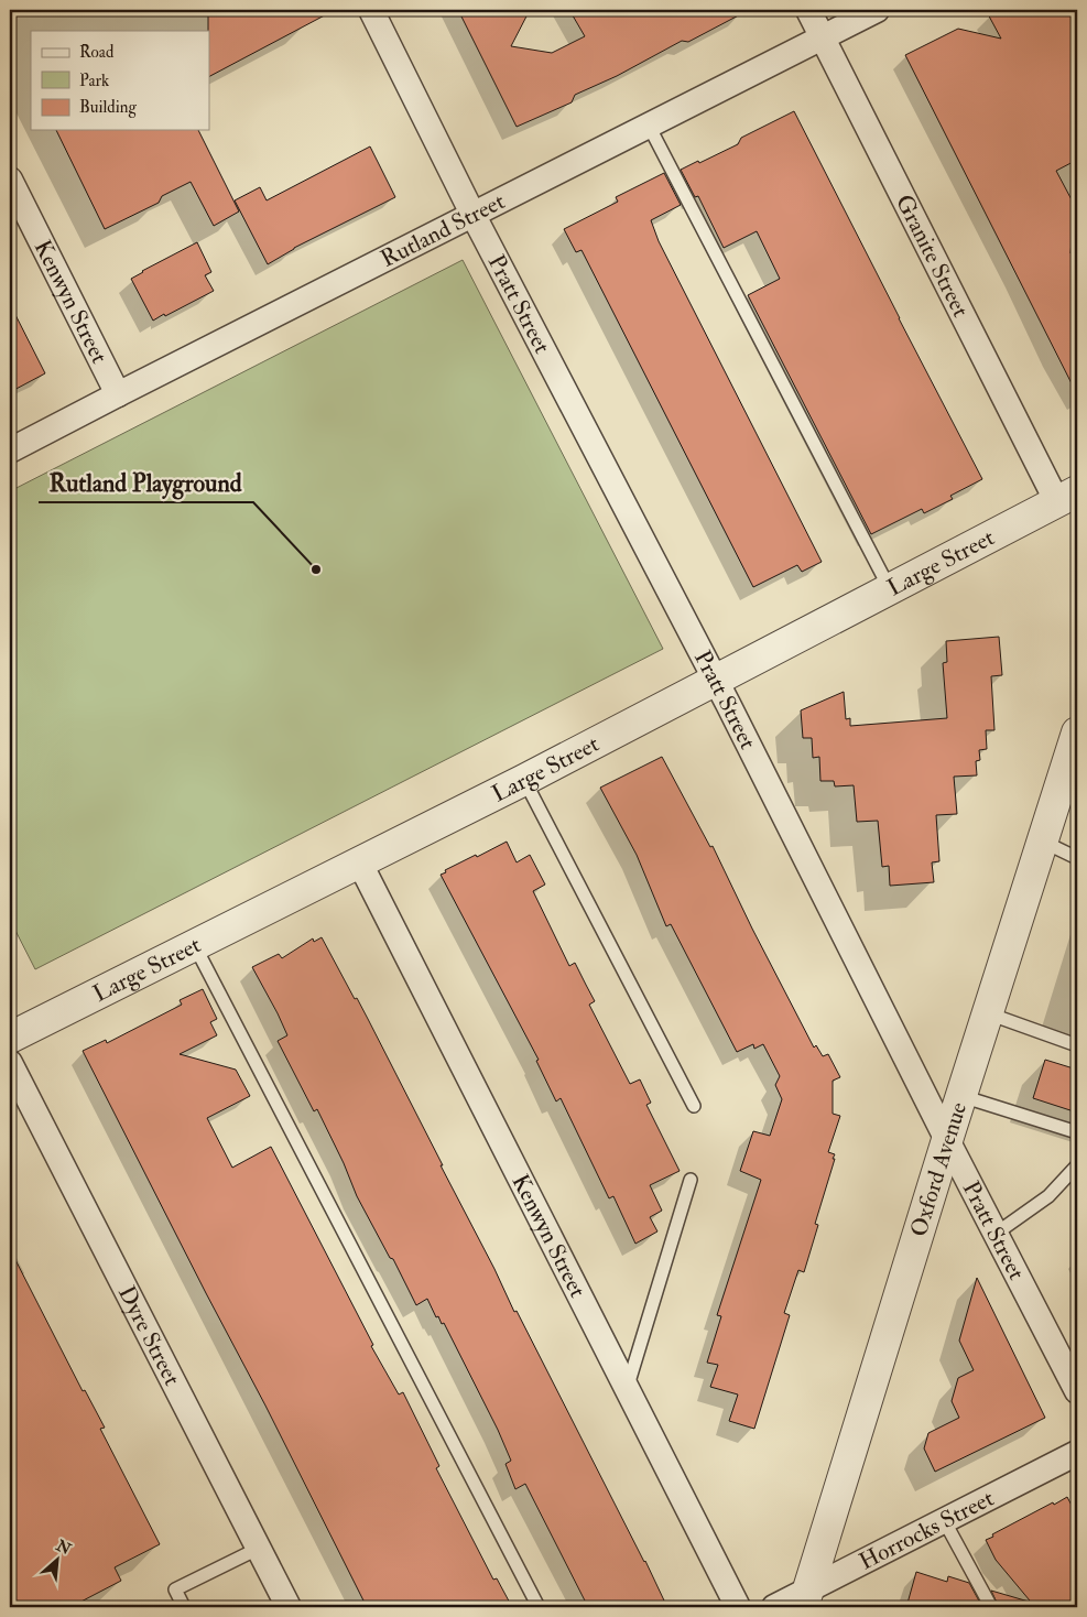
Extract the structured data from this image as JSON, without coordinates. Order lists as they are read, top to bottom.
{
  "streets": {
    "street": [
      "Rutland Street",
      "Granite Street",
      "Kenwyn Street",
      "Pratt Street",
      "Large Street",
      "Oxford Avenue",
      "Dyre Street",
      "Horrocks Street"
    ]
  },
  "crossings": [
    ["Rutland Street", "Granite Street"],
    ["Rutland Street", "Kenwyn Street"],
    ["Rutland Street", "Pratt Street"],
    ["Granite Street", "Large Street"],
    ["Kenwyn Street", "Large Street"],
    ["Pratt Street", "Large Street"],
    ["Pratt Street", "Oxford Avenue"],
    ["Oxford Avenue", "Horrocks Street"]
  ],
  "places": ["Rutland Playground"],
  "legend": ["Road", "Park", "Building"],
  "north": "top right"
}
